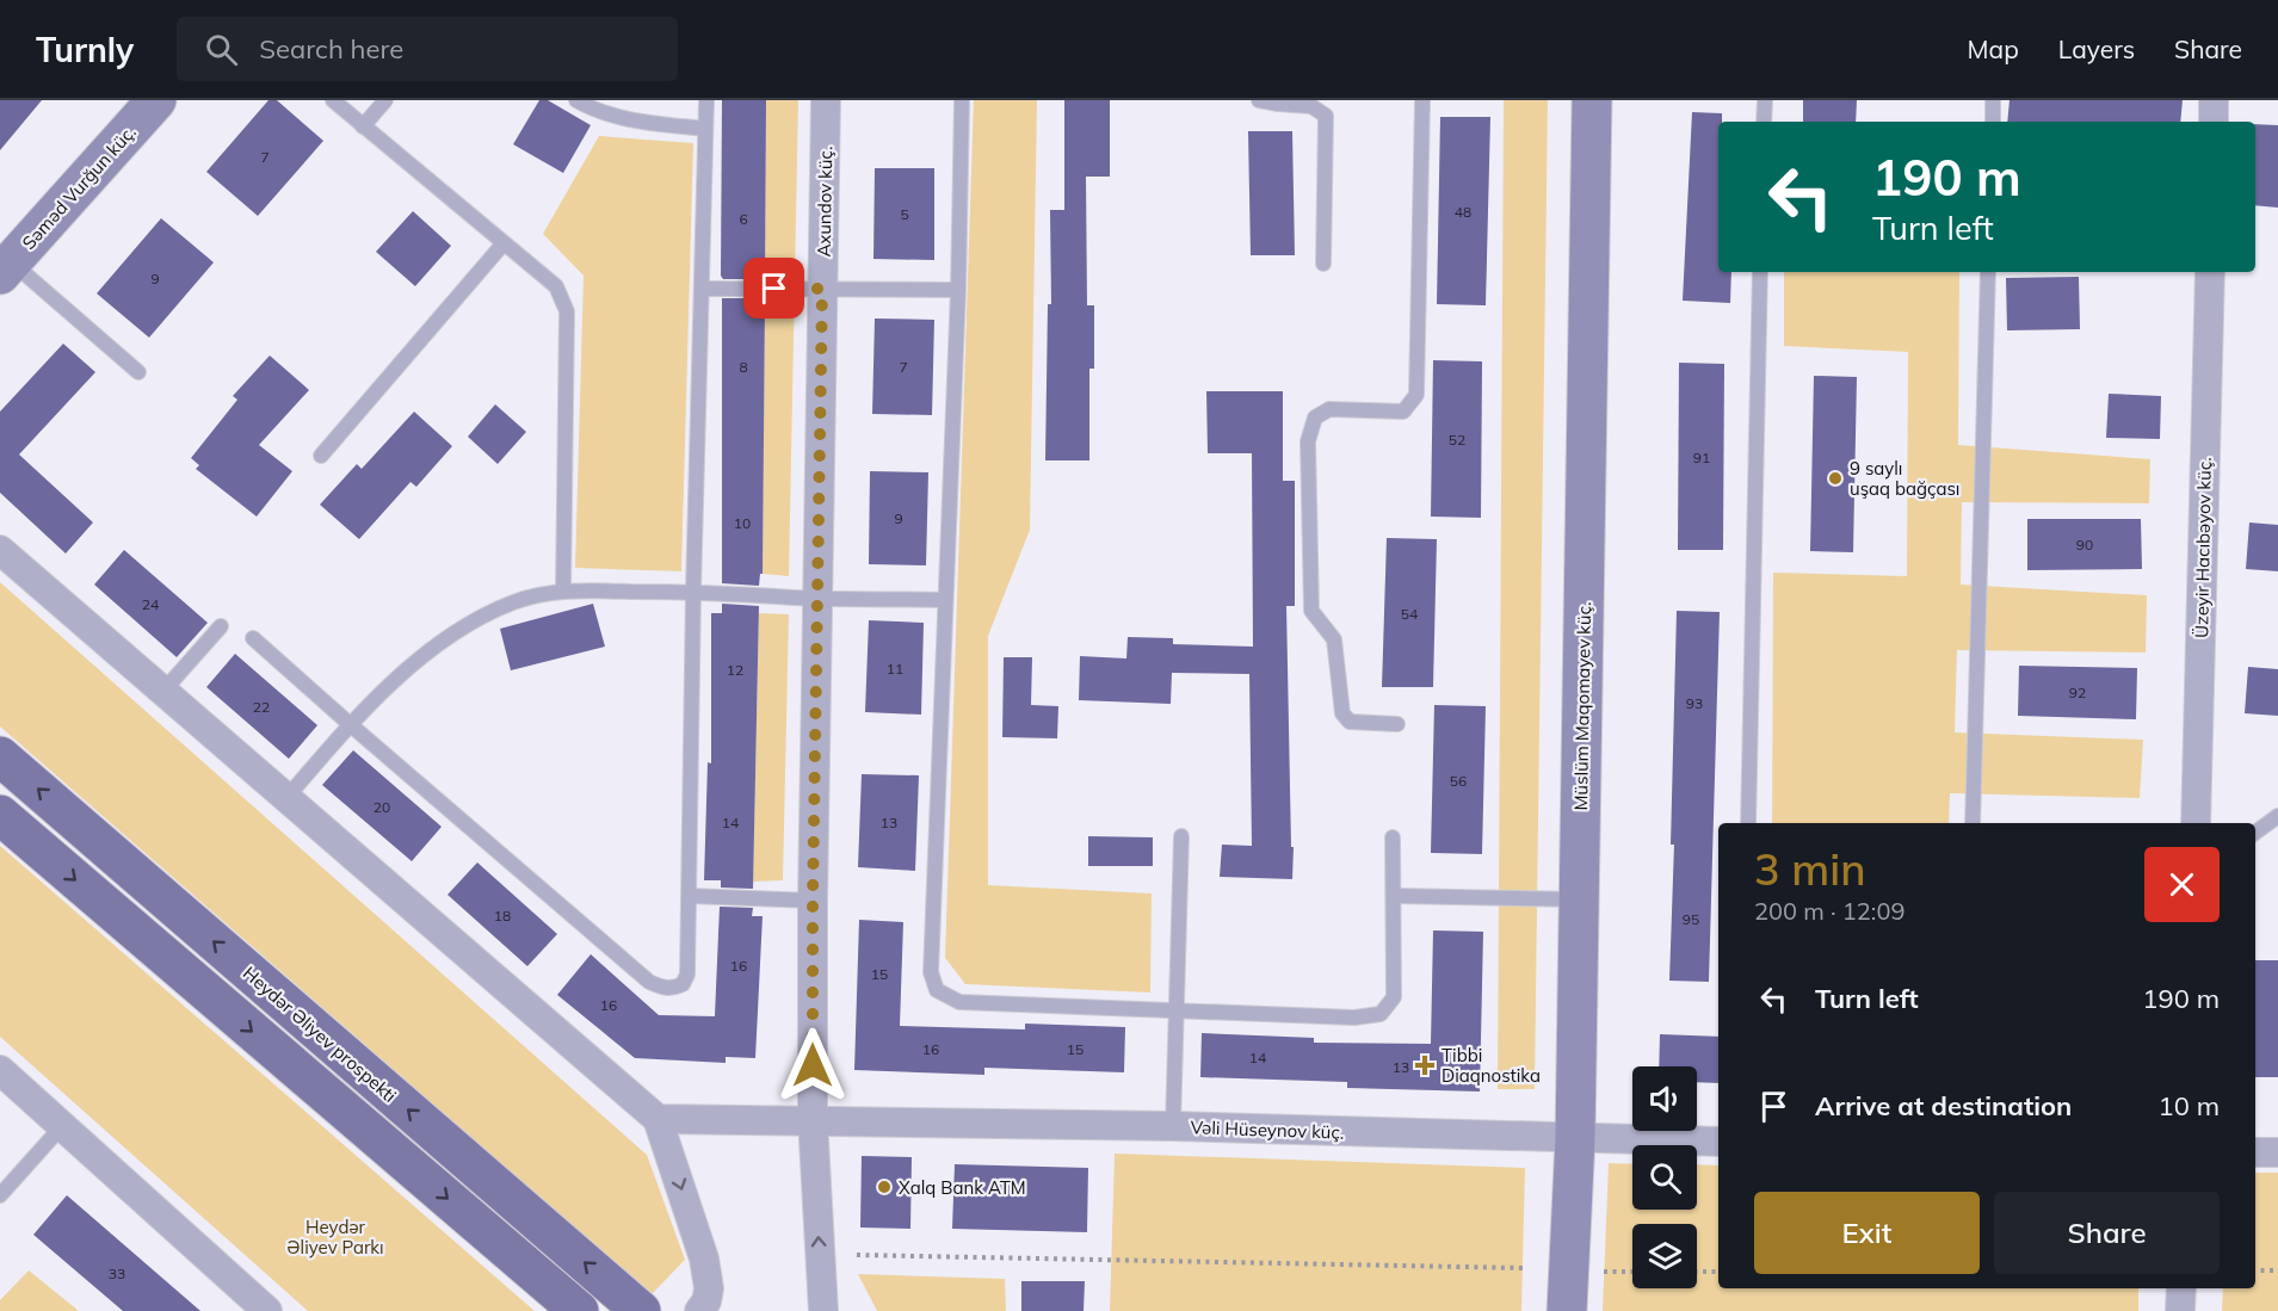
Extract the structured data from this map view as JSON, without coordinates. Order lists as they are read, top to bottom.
{
  "streets": {
    "main road": ["Səməd Vurğun küç.", "Müslüm Maqomayev küç.", "Heydər Əliyev prospekti"],
    "street": ["Axundov küç.", "Üzeyir Hacıbəyov küç.", "Vəli Hüseynov küç."]
  },
  "crossings": [
    ["Axundov küç.", "Vəli Hüseynov küç."],
    ["Müslüm Maqomayev küç.", "Vəli Hüseynov küç."]
  ],
  "parks": ["Heydər Əliyev Parkı"],
  "places": {
    "other": ["9 saylı uşaq bağçası", "Xalq Bank ATM"],
    "health": ["Tibbi Diaqnostika"]
  },
  "house_numbers": [
    "7",
    "48",
    "5",
    "6",
    "9",
    "8",
    "7",
    "52",
    "91",
    "9",
    "10",
    "90",
    "24",
    "54",
    "11",
    "12",
    "92",
    "93",
    "22",
    "56",
    "20",
    "14",
    "13",
    "18",
    "95",
    "16",
    "15",
    "16",
    "16",
    "15",
    "14",
    "13",
    "33"
  ],
  "page": {
    "header": "Turnly",
    "search": "Search here",
    "nav": ["Map", "Layers", "Share"],
    "turn": ["190 m", "Turn left"],
    "heading": ["3 min", "200 m · 12:09"],
    "list": [
      {
        "name": "Turn left",
        "value": "190 m"
      },
      {
        "name": "Arrive at destination",
        "value": "10 m"
      }
    ],
    "buttons": ["Exit", "Share"]
  }
}
